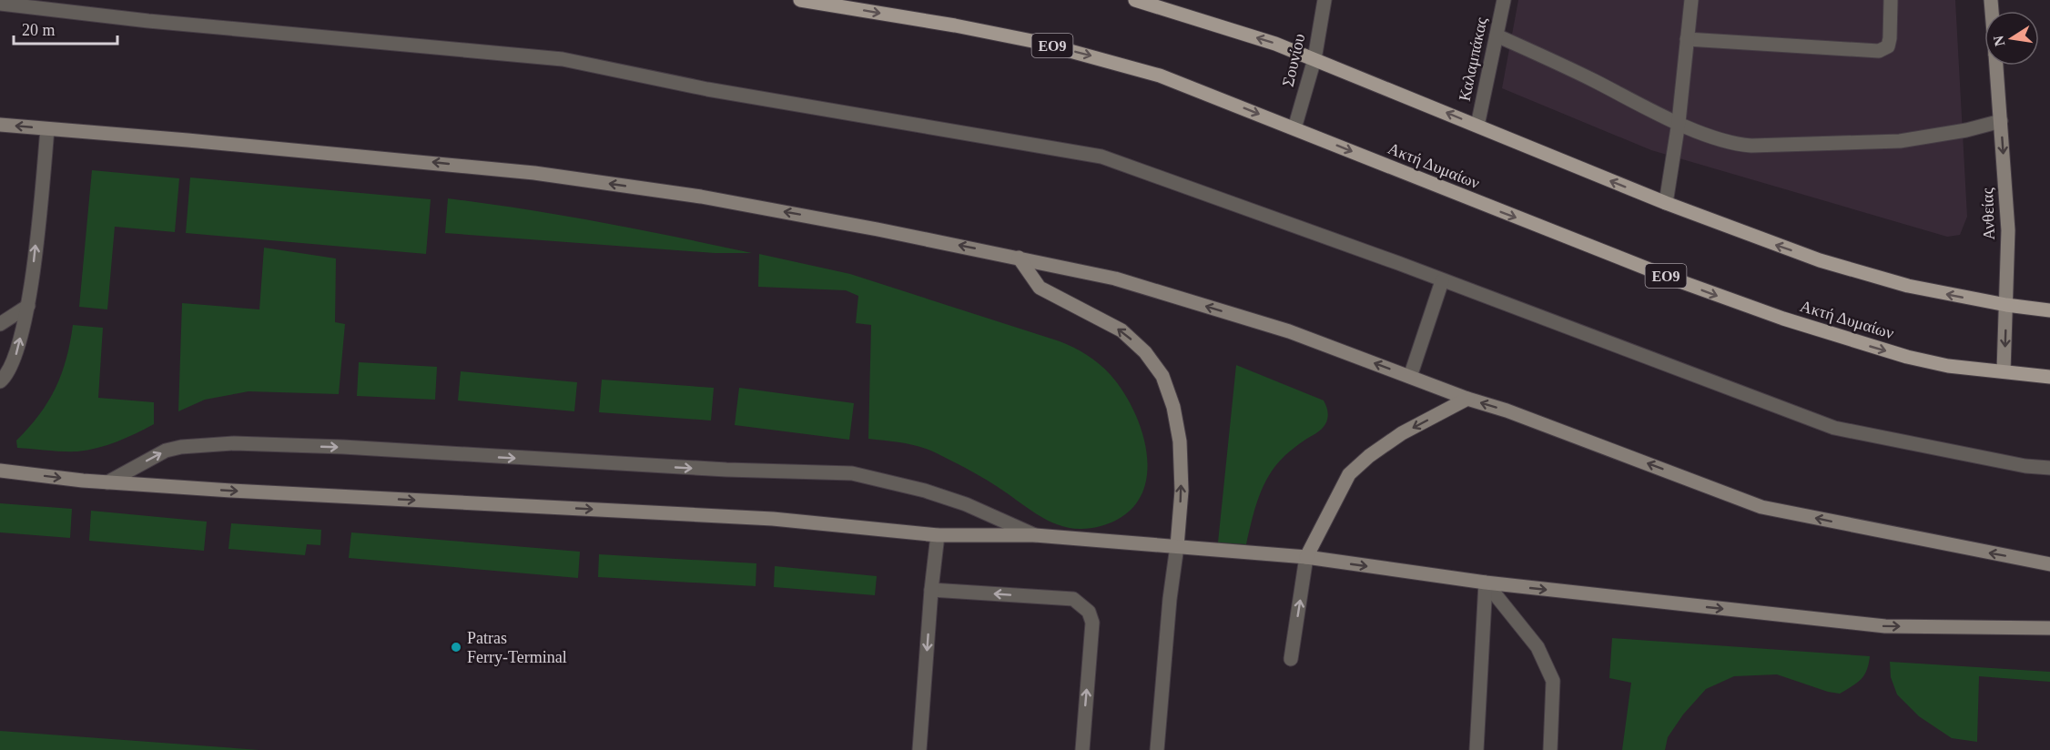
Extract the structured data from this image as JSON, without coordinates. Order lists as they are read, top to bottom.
{
  "streets": {
    "main road": ["ΕΟ9", "Ακτή Δυμαίων", "Ανθείας"],
    "street": ["Καλαμπάκας", "Σουνίου"]
  },
  "crossings": [
    ["Σουνίου", "Ακτή Δυμαίων"],
    ["Ακτή Δυμαίων", "Ανθείας"]
  ],
  "one_way": ["Ανθείας"],
  "places": ["Patras Ferry-Terminal"],
  "scale_bar": "20 m",
  "north": "left"
}
